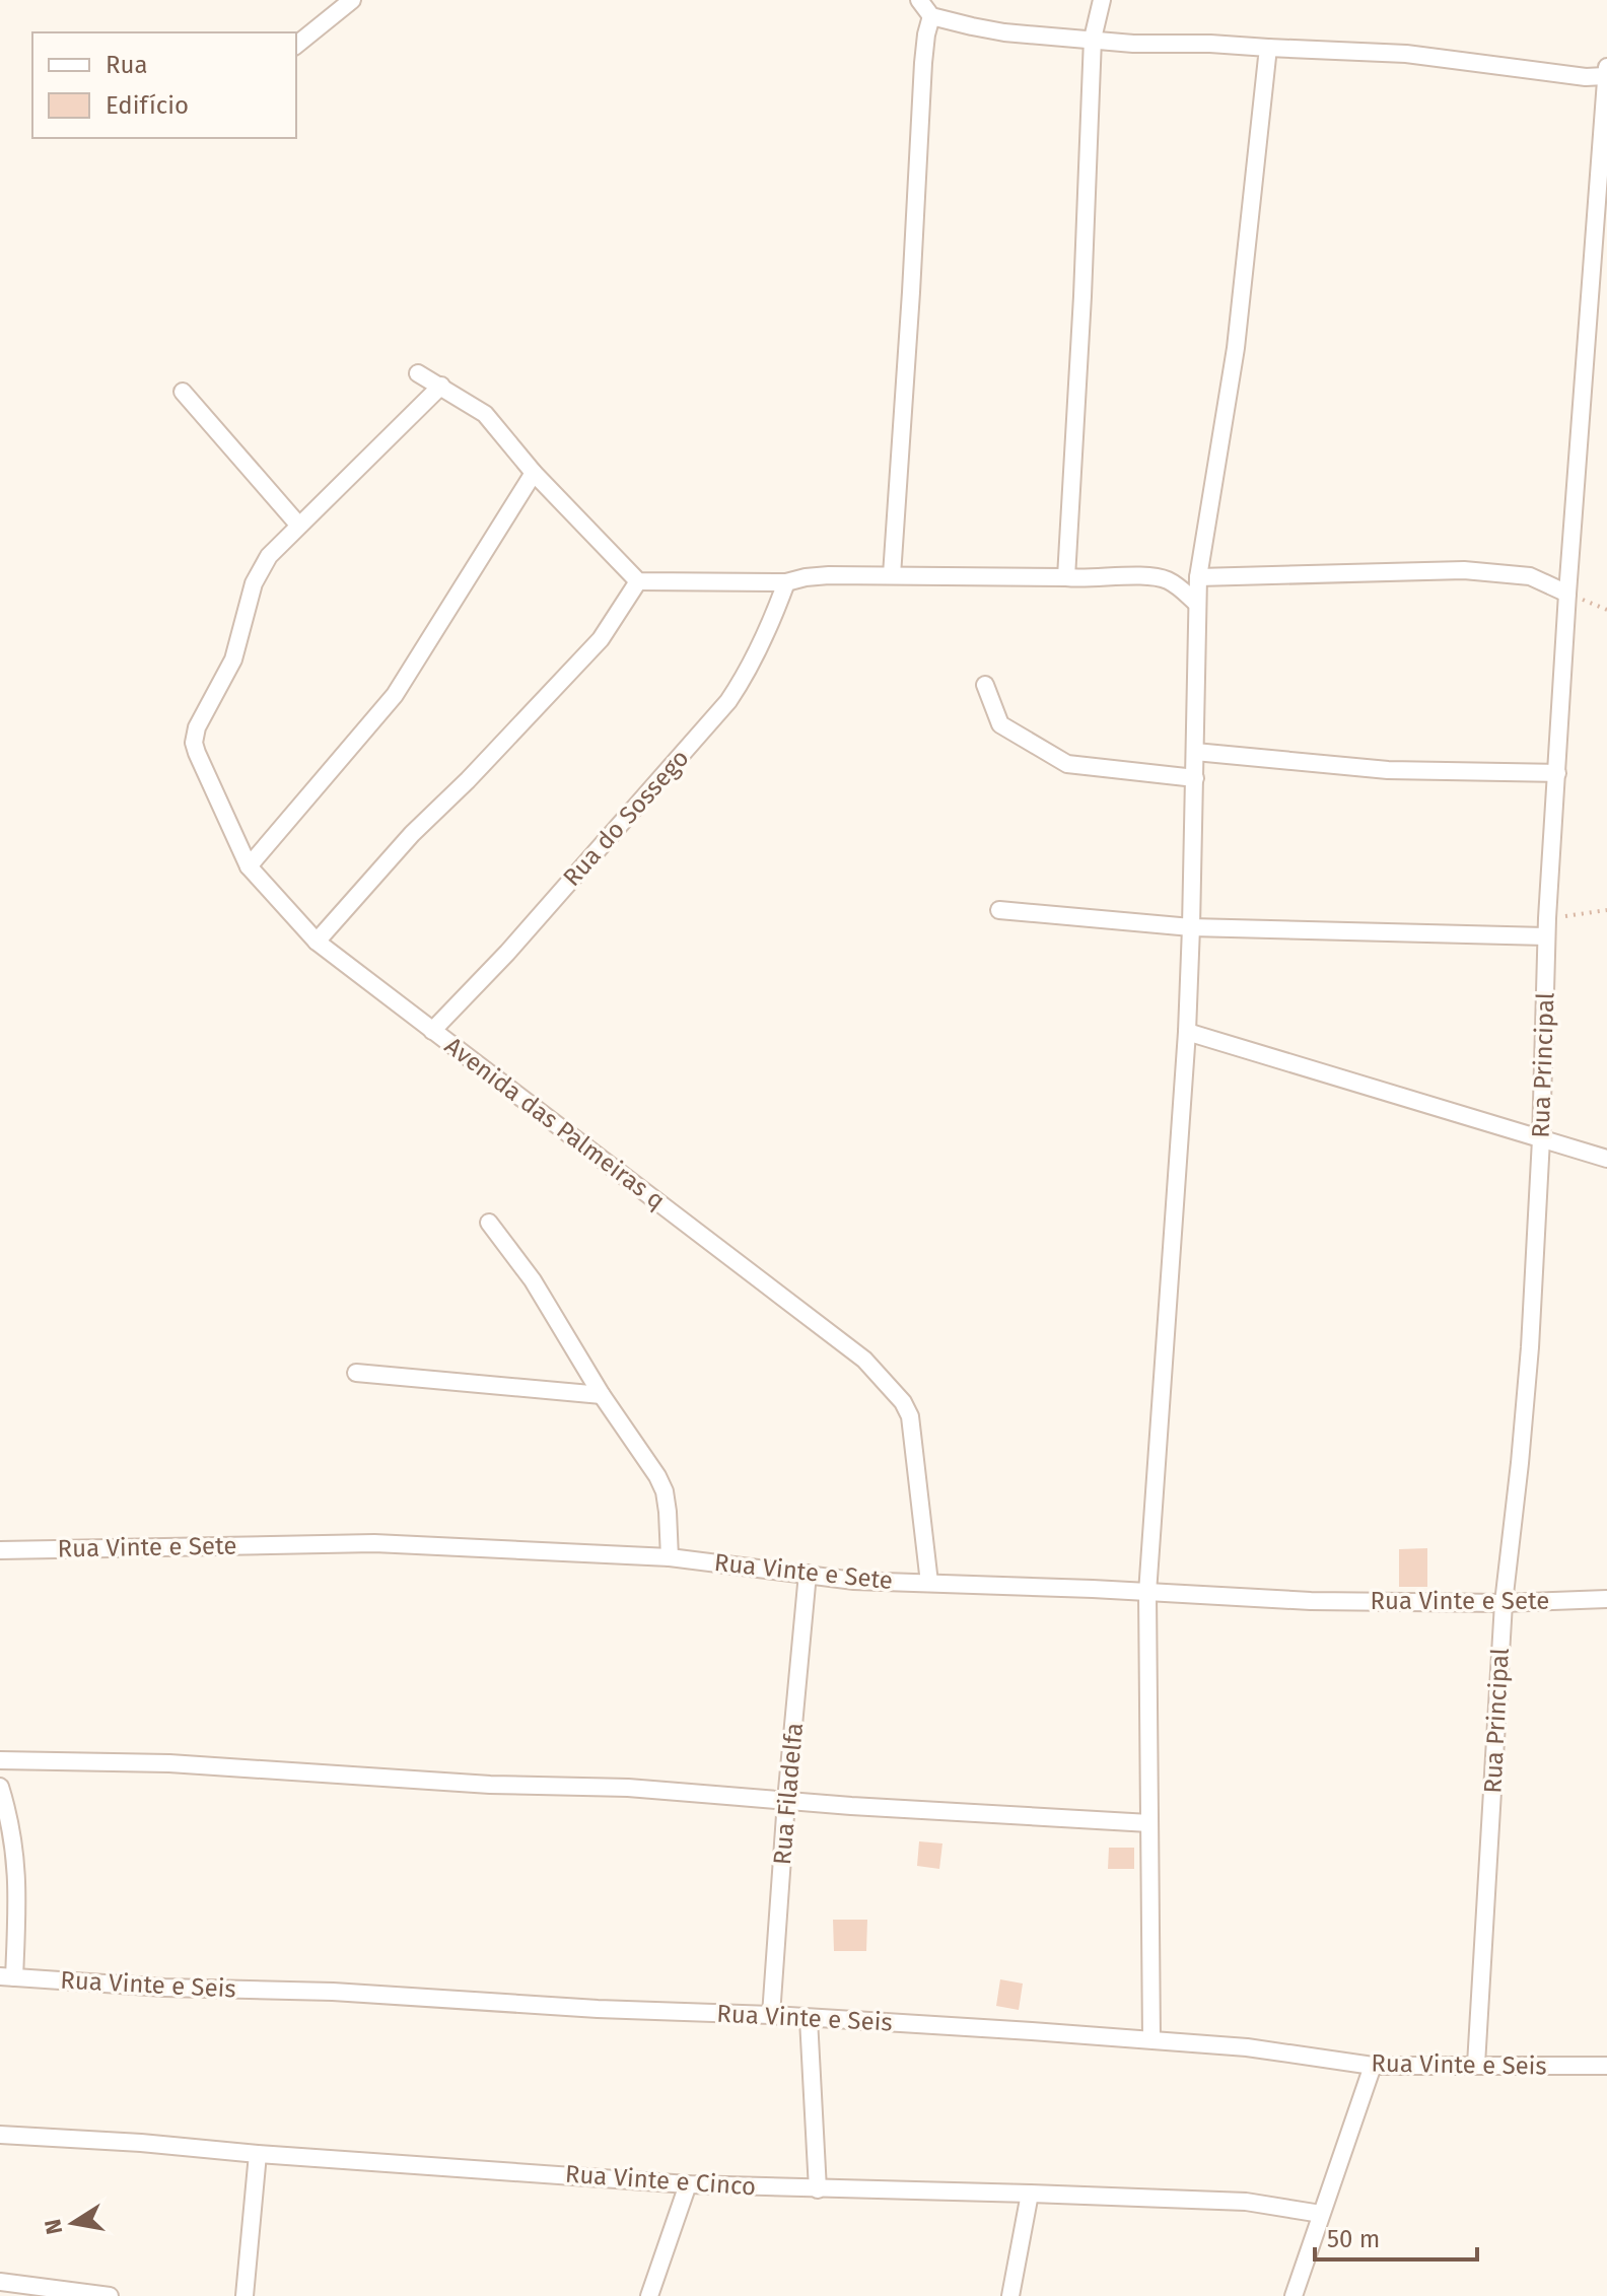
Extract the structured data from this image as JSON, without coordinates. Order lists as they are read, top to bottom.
{
  "streets": {
    "street": [
      "Rua do Sossego",
      "Rua Principal",
      "Avenida das Palmeiras q",
      "Rua Vinte e Sete",
      "Rua Filadelfa",
      "Rua Vinte e Seis",
      "Rua Vinte e Cinco"
    ]
  },
  "crossings": [
    ["Rua do Sossego", "Avenida das Palmeiras q"],
    ["Rua Principal", "Rua Vinte e Sete"],
    ["Rua Principal", "Rua Vinte e Seis"],
    ["Avenida das Palmeiras q", "Rua Vinte e Sete"],
    ["Rua Vinte e Sete", "Rua Filadelfa"],
    ["Rua Filadelfa", "Rua Vinte e Seis"]
  ],
  "legend": ["Rua", "Edifício"],
  "scale_bar": "50 m",
  "north": "left"
}
